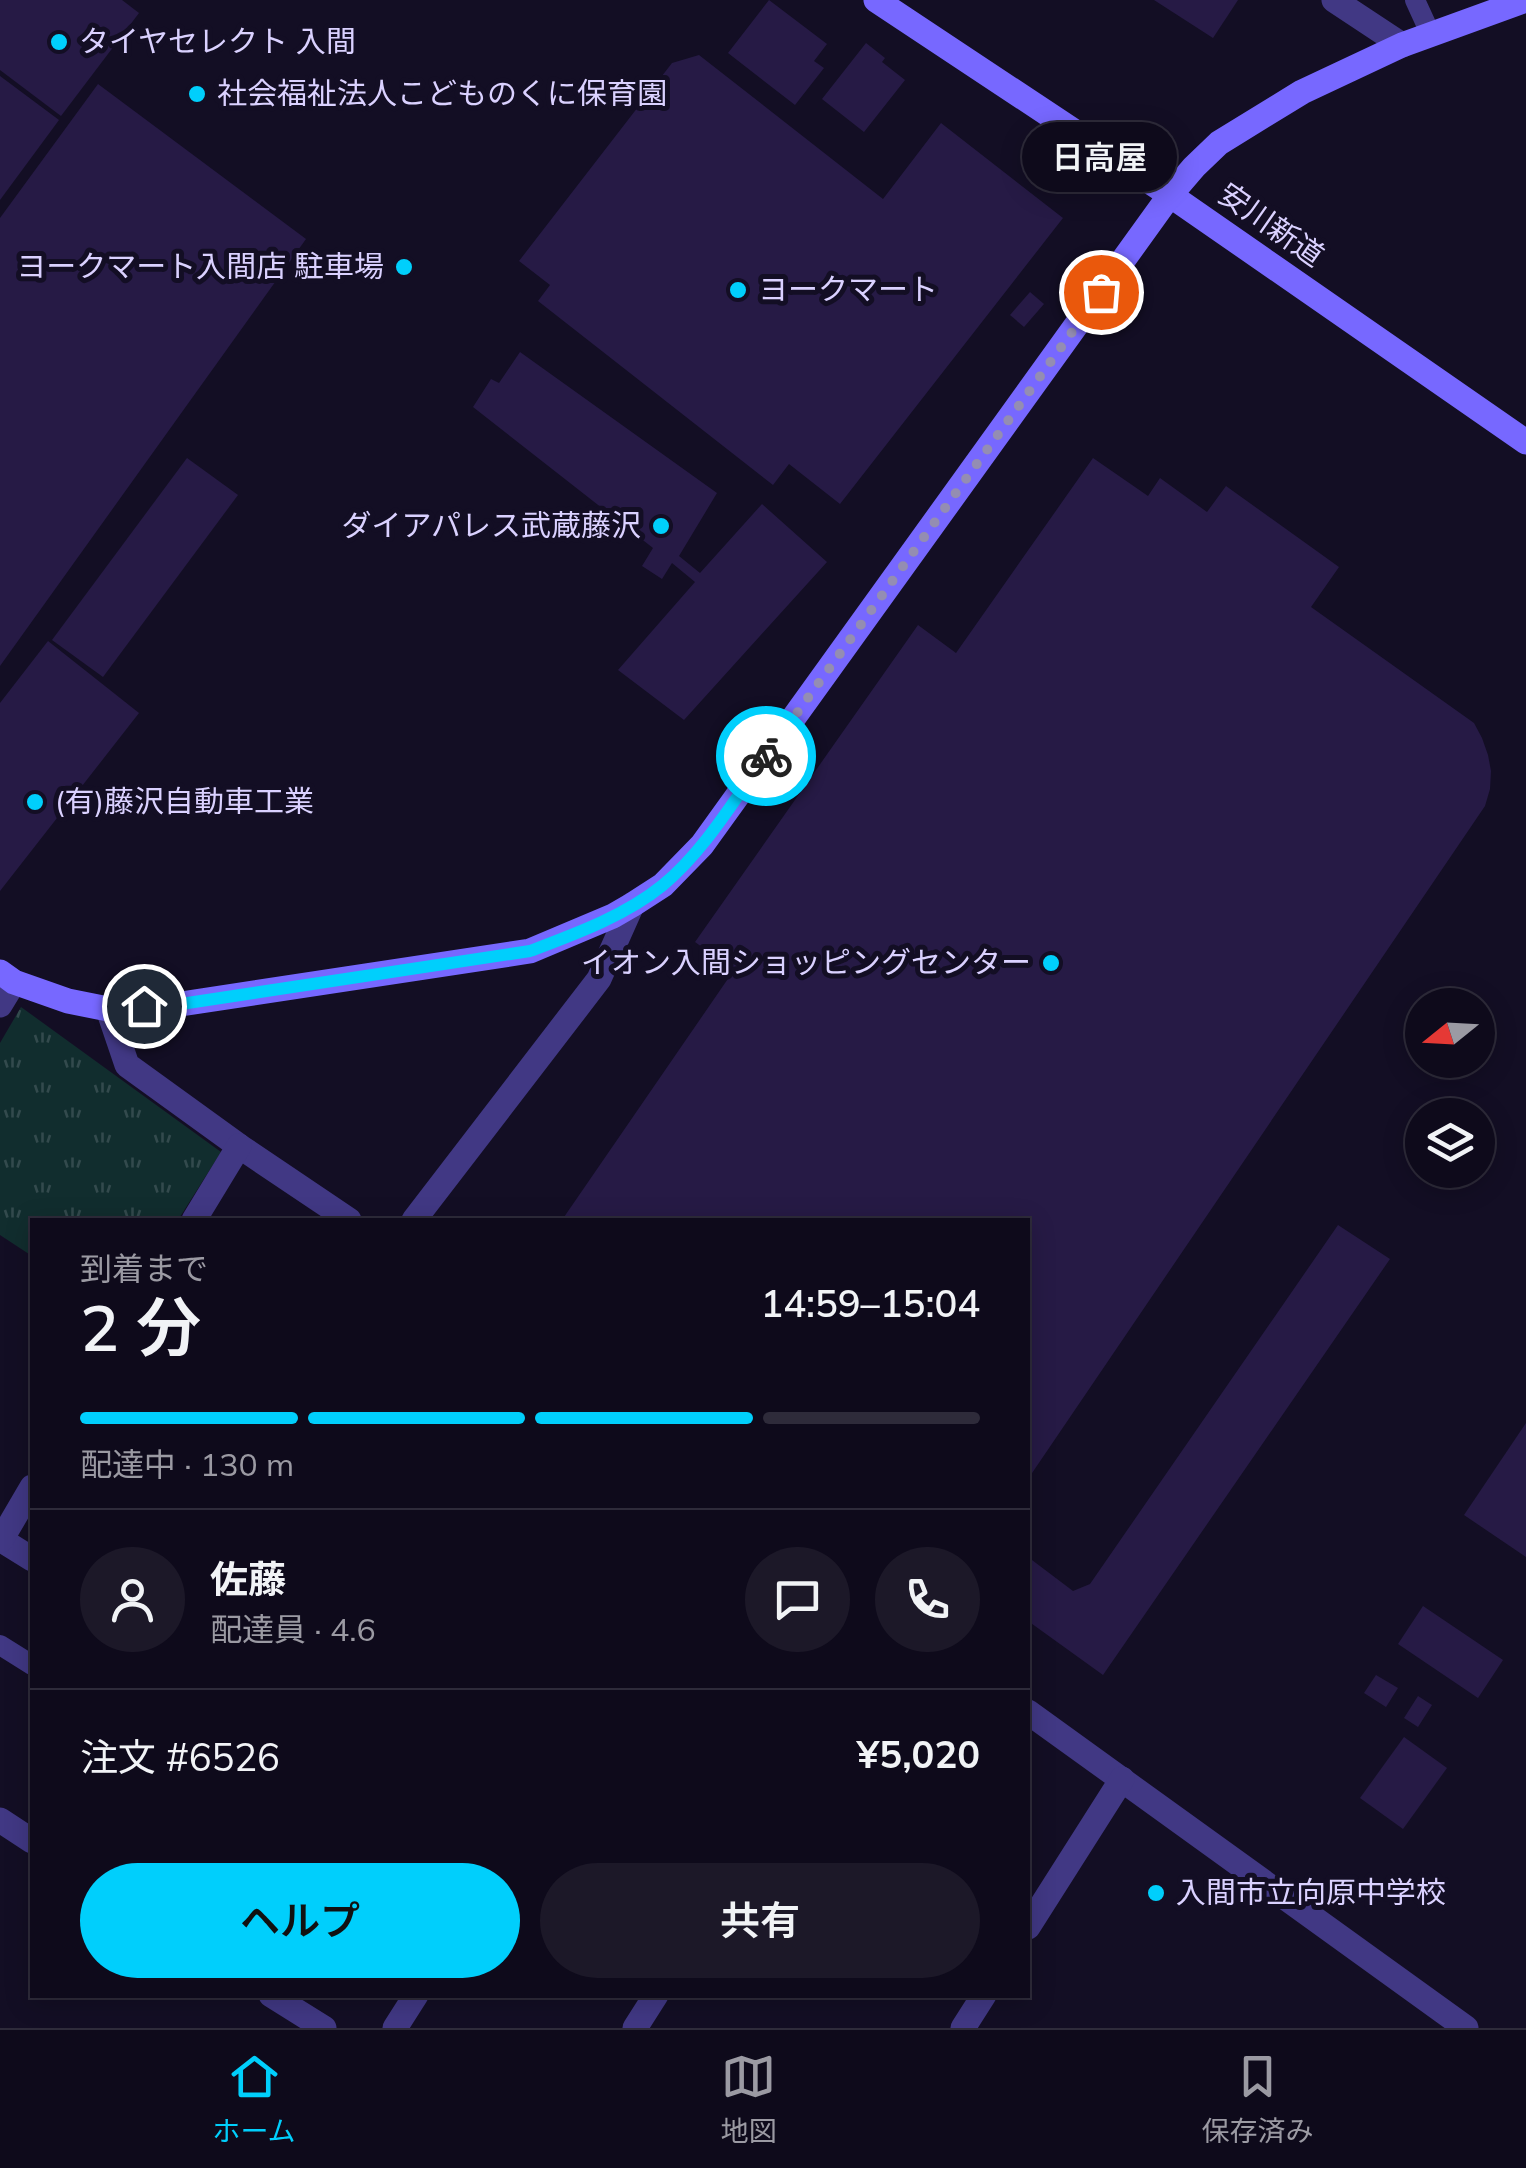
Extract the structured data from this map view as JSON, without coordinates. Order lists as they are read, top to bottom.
{
  "streets": {
    "street": ["安川新道"]
  },
  "places": [
    "タイヤセレクト 入間",
    "社会福祉法人こどものくに保育園",
    "ヨークマート入間店 駐車場",
    "ヨークマート",
    "日高屋",
    "ダイアパレス武蔵藤沢",
    "(有)藤沢自動車工業",
    "イオン入間ショッピングセンター",
    "入間市立向原中学校"
  ],
  "north": "left",
  "page": {
    "bubble": "日高屋",
    "heading": ["2 分", "到着まで", "14:59–15:04"],
    "panel": [
      "佐藤",
      "配達員 · 4.6",
      "注文 #6526",
      "¥5,020"
    ],
    "bar": "配達中 · 130 m",
    "buttons": ["ヘルプ", "共有"],
    "tabs": ["ホーム", "地図", "保存済み"]
  }
}
